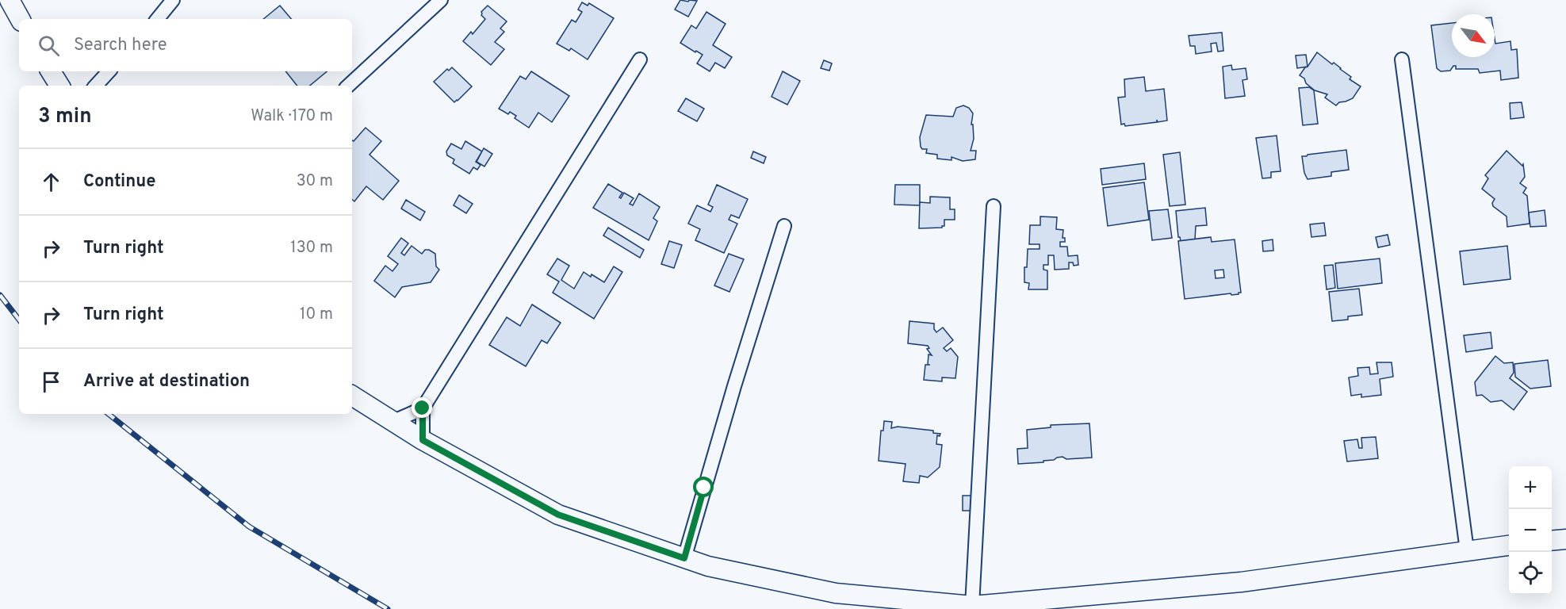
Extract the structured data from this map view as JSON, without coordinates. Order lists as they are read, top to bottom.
{
  "north": "bottom right",
  "page": {
    "search": "Search here",
    "heading": ["3 min", "Walk · 170 m"],
    "list": [
      ["Continue", "30 m"],
      ["Turn right", "130 m"],
      ["Turn right", "10 m"],
      "Arrive at destination"
    ],
    "map_buttons": ["+", "−"]
  }
}
